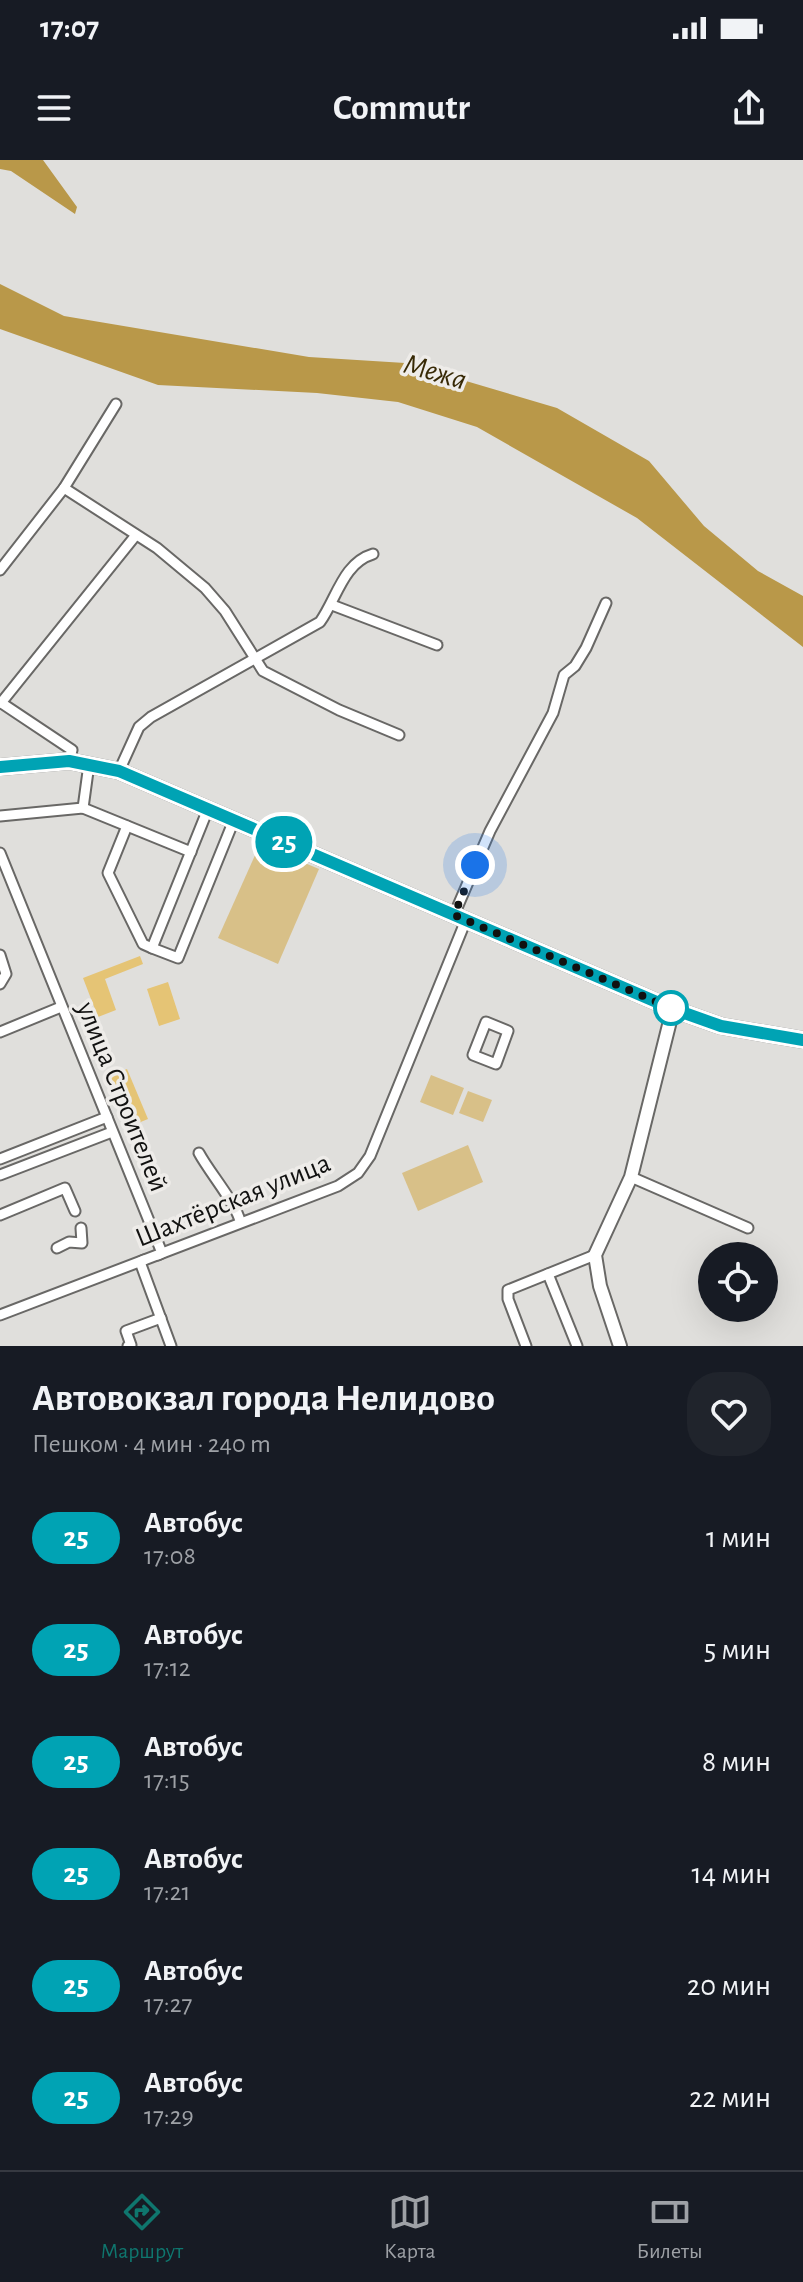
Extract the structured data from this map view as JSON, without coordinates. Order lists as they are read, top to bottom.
{
  "streets": {
    "street": ["улица Строителей", "Шахтёрская улица"]
  },
  "crossings": [
    ["улица Строителей", "Шахтёрская улица"]
  ],
  "water": ["Межа"],
  "lines": ["bus line 25"],
  "page": {
    "status": "17:07",
    "header": "Commutr",
    "on_map": "25",
    "heading": ["Автовокзал города Нелидово", "Пешком · 4 мин · 240 m"],
    "list": [
      {
        "mark": "25",
        "name": "Автобус",
        "note": "17:08",
        "value": "1 мин"
      },
      {
        "mark": "25",
        "name": "Автобус",
        "note": "17:12",
        "value": "5 мин"
      },
      {
        "mark": "25",
        "name": "Автобус",
        "note": "17:15",
        "value": "8 мин"
      },
      {
        "mark": "25",
        "name": "Автобус",
        "note": "17:21",
        "value": "14 мин"
      },
      {
        "mark": "25",
        "name": "Автобус",
        "note": "17:27",
        "value": "20 мин"
      },
      {
        "mark": "25",
        "name": "Автобус",
        "note": "17:29",
        "value": "22 мин"
      }
    ],
    "tabs": ["Маршрут", "Карта", "Билеты"]
  }
}
